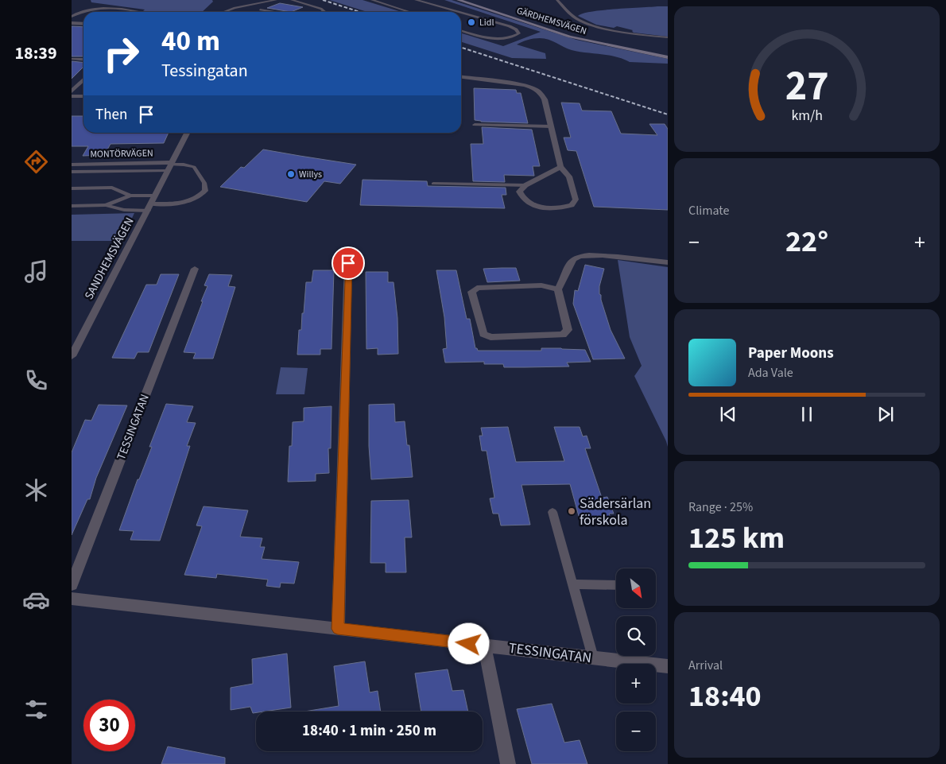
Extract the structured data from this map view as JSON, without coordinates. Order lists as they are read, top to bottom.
{
  "streets": {
    "main road": ["GÄRDHEMSVÄGEN"],
    "street": ["MONTÖRVÄGEN", "SANDHEMSVÄGEN", "TESSINGATAN"]
  },
  "crossings": [
    ["MONTÖRVÄGEN", "SANDHEMSVÄGEN"]
  ],
  "places": ["Lidl", "Willys", "Sädersärlan förskola"],
  "north": "bottom right",
  "page": {
    "tabs": "18:39",
    "turn": ["40 m", "Tessingatan"],
    "then": "Then",
    "tile": [
      "Climate",
      ["Range · 25%", "125 km"],
      ["Arrival", "18:40"]
    ],
    "heat": ["−", "22°", "+"],
    "song": ["Paper Moons", "Ada Vale"],
    "map_buttons": ["+", "−"],
    "limit": "30",
    "trip": "18:40 · 1 min · 250 m",
    "gauge": ["27", "km/h"]
  }
}
